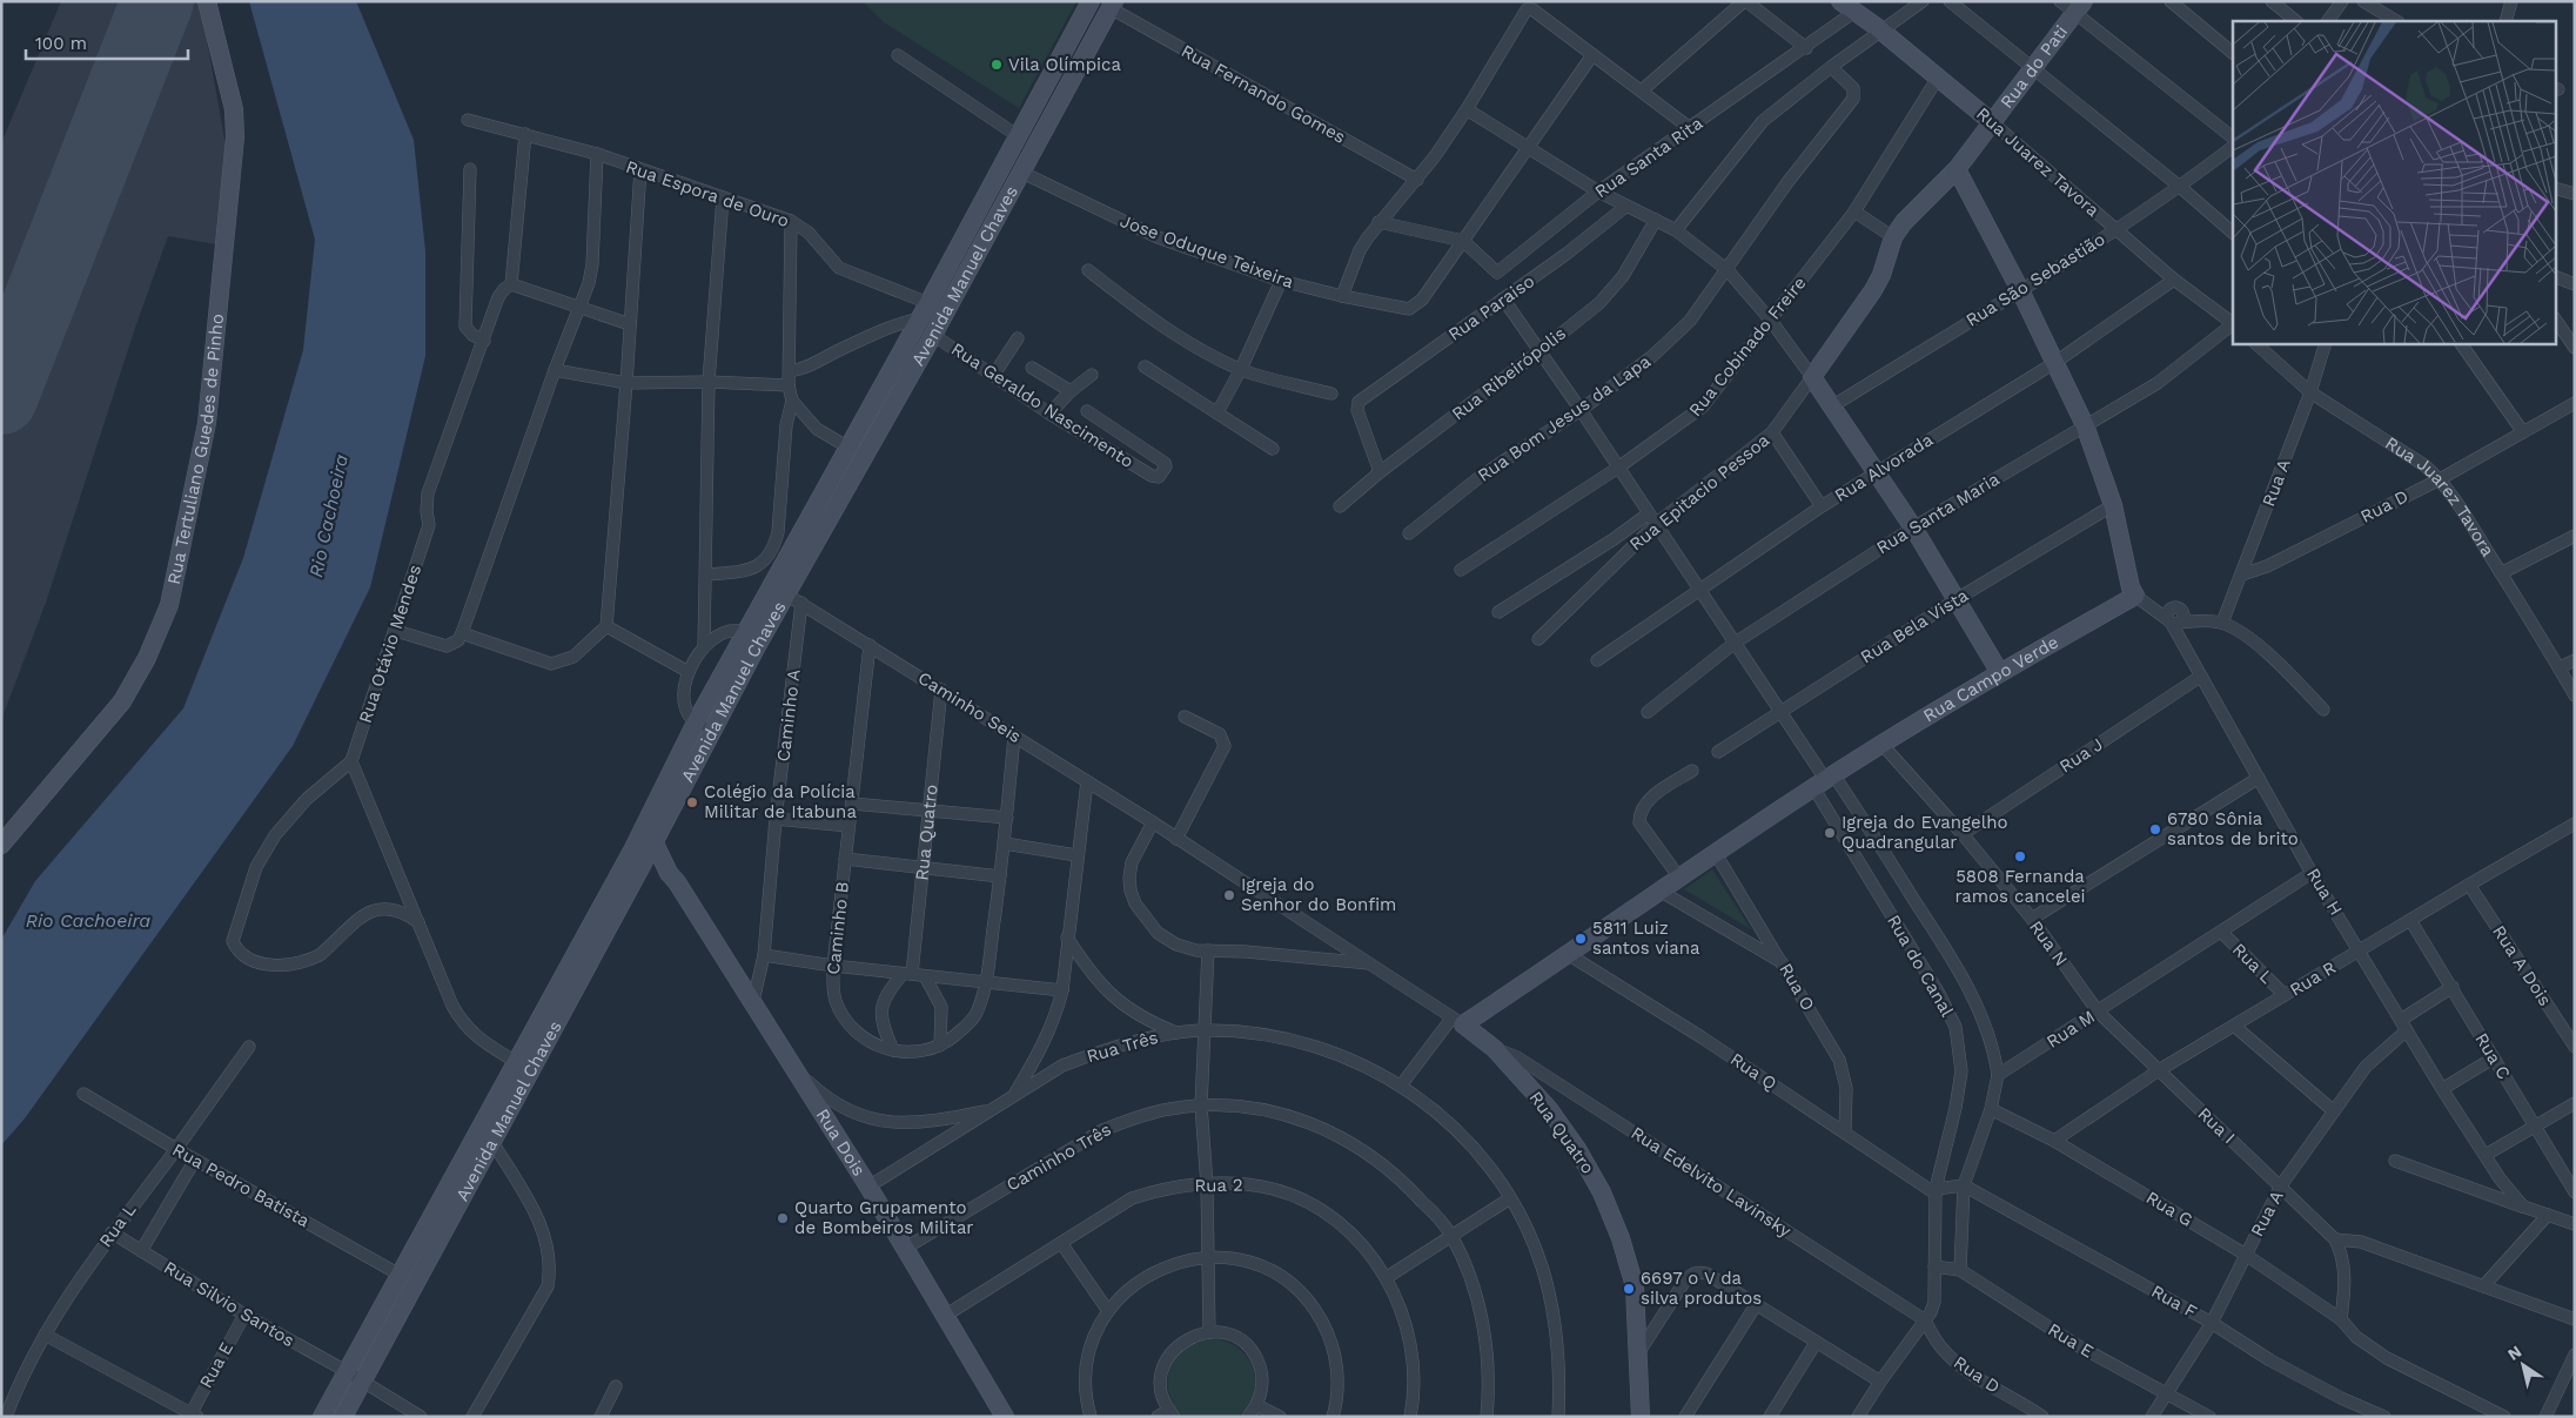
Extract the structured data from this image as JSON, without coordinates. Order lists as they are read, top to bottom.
{
  "streets": {
    "street": [
      "Rua do Pati",
      "Rua Fernando Gomes",
      "Rua Santa Rita",
      "Rua Juarez Tavora",
      "Rua Espora de Ouro",
      "Jose Oduque Teixeira",
      "Avenida Manuel Chaves",
      "Rua São Sebastião",
      "Rua Paraiso",
      "Rua Cobinado Freire",
      "Rua Ribeirópolis",
      "Rua Geraldo Nascimento",
      "Rua Bom Jesus da Lapa",
      "Rua Tertuliano Guedes de Pinho",
      "Rua Alvorada",
      "Rua A",
      "Rua Epitacio Pessoa",
      "Rua D",
      "Rua Santa Maria",
      "Rua Bela Vista",
      "Rua Otávio Mendes",
      "Rua Campo Verde",
      "Caminho Seis",
      "Caminho A",
      "Rua J",
      "Rua Quatro",
      "Rua H",
      "Caminho B",
      "Rua N",
      "Rua L",
      "Rua do Canal",
      "Rua A Dois",
      "Rua R",
      "Rua O",
      "Rua M",
      "Rua Três",
      "Rua C",
      "Rua Q",
      "Rua I",
      "Rua Dois",
      "Caminho Três",
      "Rua Edelvito Lavinsky",
      "Rua Pedro Batista",
      "Rua 2",
      "Rua G",
      "Rua F",
      "Rua Silvio Santos",
      "Rua E"
    ]
  },
  "crossings": [
    ["Rua do Pati", "Rua Juarez Tavora"],
    ["Rua do Pati", "Rua Epitacio Pessoa"],
    ["Rua Fernando Gomes", "Avenida Manuel Chaves"],
    ["Rua Santa Rita", "Rua Juarez Tavora"],
    ["Rua Santa Rita", "Jose Oduque Teixeira"],
    ["Rua Juarez Tavora", "Rua São Sebastião"],
    ["Rua Juarez Tavora", "Rua Cobinado Freire"],
    ["Rua Juarez Tavora", "Rua Alvorada"],
    ["Rua Juarez Tavora", "Rua A"],
    ["Rua Juarez Tavora", "Rua D"],
    ["Rua Espora de Ouro", "Avenida Manuel Chaves"],
    ["Jose Oduque Teixeira", "Avenida Manuel Chaves"],
    ["Avenida Manuel Chaves", "Rua Geraldo Nascimento"],
    ["Avenida Manuel Chaves", "Caminho Seis"],
    ["Avenida Manuel Chaves", "Caminho A"],
    ["Avenida Manuel Chaves", "Rua Dois"],
    ["Avenida Manuel Chaves", "Rua Pedro Batista"],
    ["Avenida Manuel Chaves", "Rua Silvio Santos"],
    ["Rua Paraiso", "Rua Ribeirópolis"],
    ["Rua A", "Rua D"],
    ["Rua A", "Rua H"],
    ["Rua A", "Rua I"],
    ["Rua A", "Rua G"],
    ["Rua A", "Rua F"],
    ["Rua A", "Rua E"],
    ["Rua D", "Rua do Canal"],
    ["Rua D", "Rua Edelvito Lavinsky"],
    ["Rua Campo Verde", "Caminho Seis"],
    ["Rua Campo Verde", "Rua Quatro"],
    ["Rua Campo Verde", "Rua N"],
    ["Rua Campo Verde", "Rua do Canal"],
    ["Rua Campo Verde", "Rua O"],
    ["Rua Campo Verde", "Rua Q"],
    ["Caminho Seis", "Caminho A"],
    ["Caminho Seis", "Rua Quatro"],
    ["Caminho Seis", "Caminho B"],
    ["Caminho A", "Rua Dois"],
    ["Rua J", "Rua H"],
    ["Rua J", "Rua N"],
    ["Rua Quatro", "Caminho B"],
    ["Rua Quatro", "Rua Edelvito Lavinsky"],
    ["Rua H", "Rua R"],
    ["Rua H", "Rua M"],
    ["Rua N", "Rua M"],
    ["Rua N", "Rua I"],
    ["Rua L", "Rua R"],
    ["Rua L", "Rua M"],
    ["Rua L", "Rua Pedro Batista"],
    ["Rua L", "Rua Silvio Santos"],
    ["Rua do Canal", "Rua M"],
    ["Rua do Canal", "Rua Q"],
    ["Rua do Canal", "Rua Edelvito Lavinsky"],
    ["Rua do Canal", "Rua E"],
    ["Rua A Dois", "Rua R"],
    ["Rua R", "Rua C"],
    ["Rua R", "Rua I"],
    ["Rua R", "Rua G"],
    ["Rua O", "Rua Q"],
    ["Rua M", "Rua I"],
    ["Rua Três", "Rua Dois"],
    ["Rua Dois", "Caminho Três"],
    ["Rua Dois", "Rua 2"],
    ["Rua Silvio Santos", "Rua E"]
  ],
  "water": ["Rio Cachoeira"],
  "places": [
    "Vila Olímpica",
    "Colégio da Polícia Militar de Itabuna",
    "6780 Sônia santos de brito",
    "Igreja do Evangelho Quadrangular",
    "5808 Fernanda ramos cancelei",
    "Igreja do Senhor do Bonfim",
    "5811 Luiz santos viana",
    "Quarto Grupamento de Bombeiros Militar",
    "6697 o V da silva produtos"
  ],
  "scale_bar": "100 m",
  "north": "top left"
}
